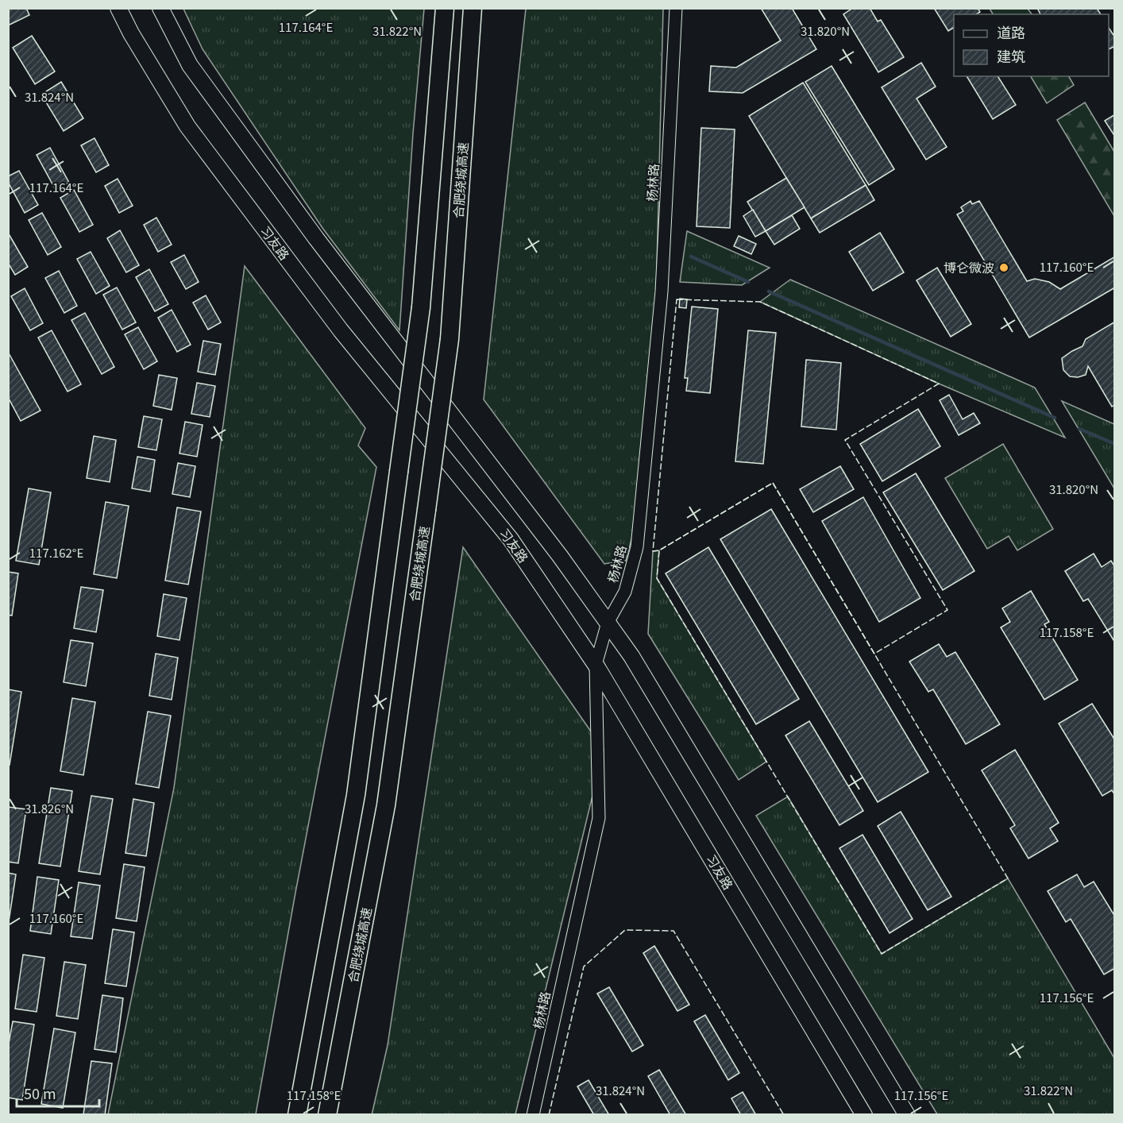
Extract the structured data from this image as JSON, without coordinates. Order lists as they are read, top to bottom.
{
  "streets": {
    "highway": ["合肥绕城高速"],
    "main road": ["习友路"],
    "street": ["杨林路"]
  },
  "crossings": [
    ["杨林路", "习友路"]
  ],
  "places": ["博仑微波"],
  "legend": ["道路", "建筑"],
  "scale_bar": "50 m",
  "coordinates": [
    "117.164°E",
    "31.822°N",
    "31.820°N",
    "31.824°N",
    "117.160°E",
    "117.162°E",
    "117.158°E",
    "31.826°N",
    "117.156°E"
  ]
}
